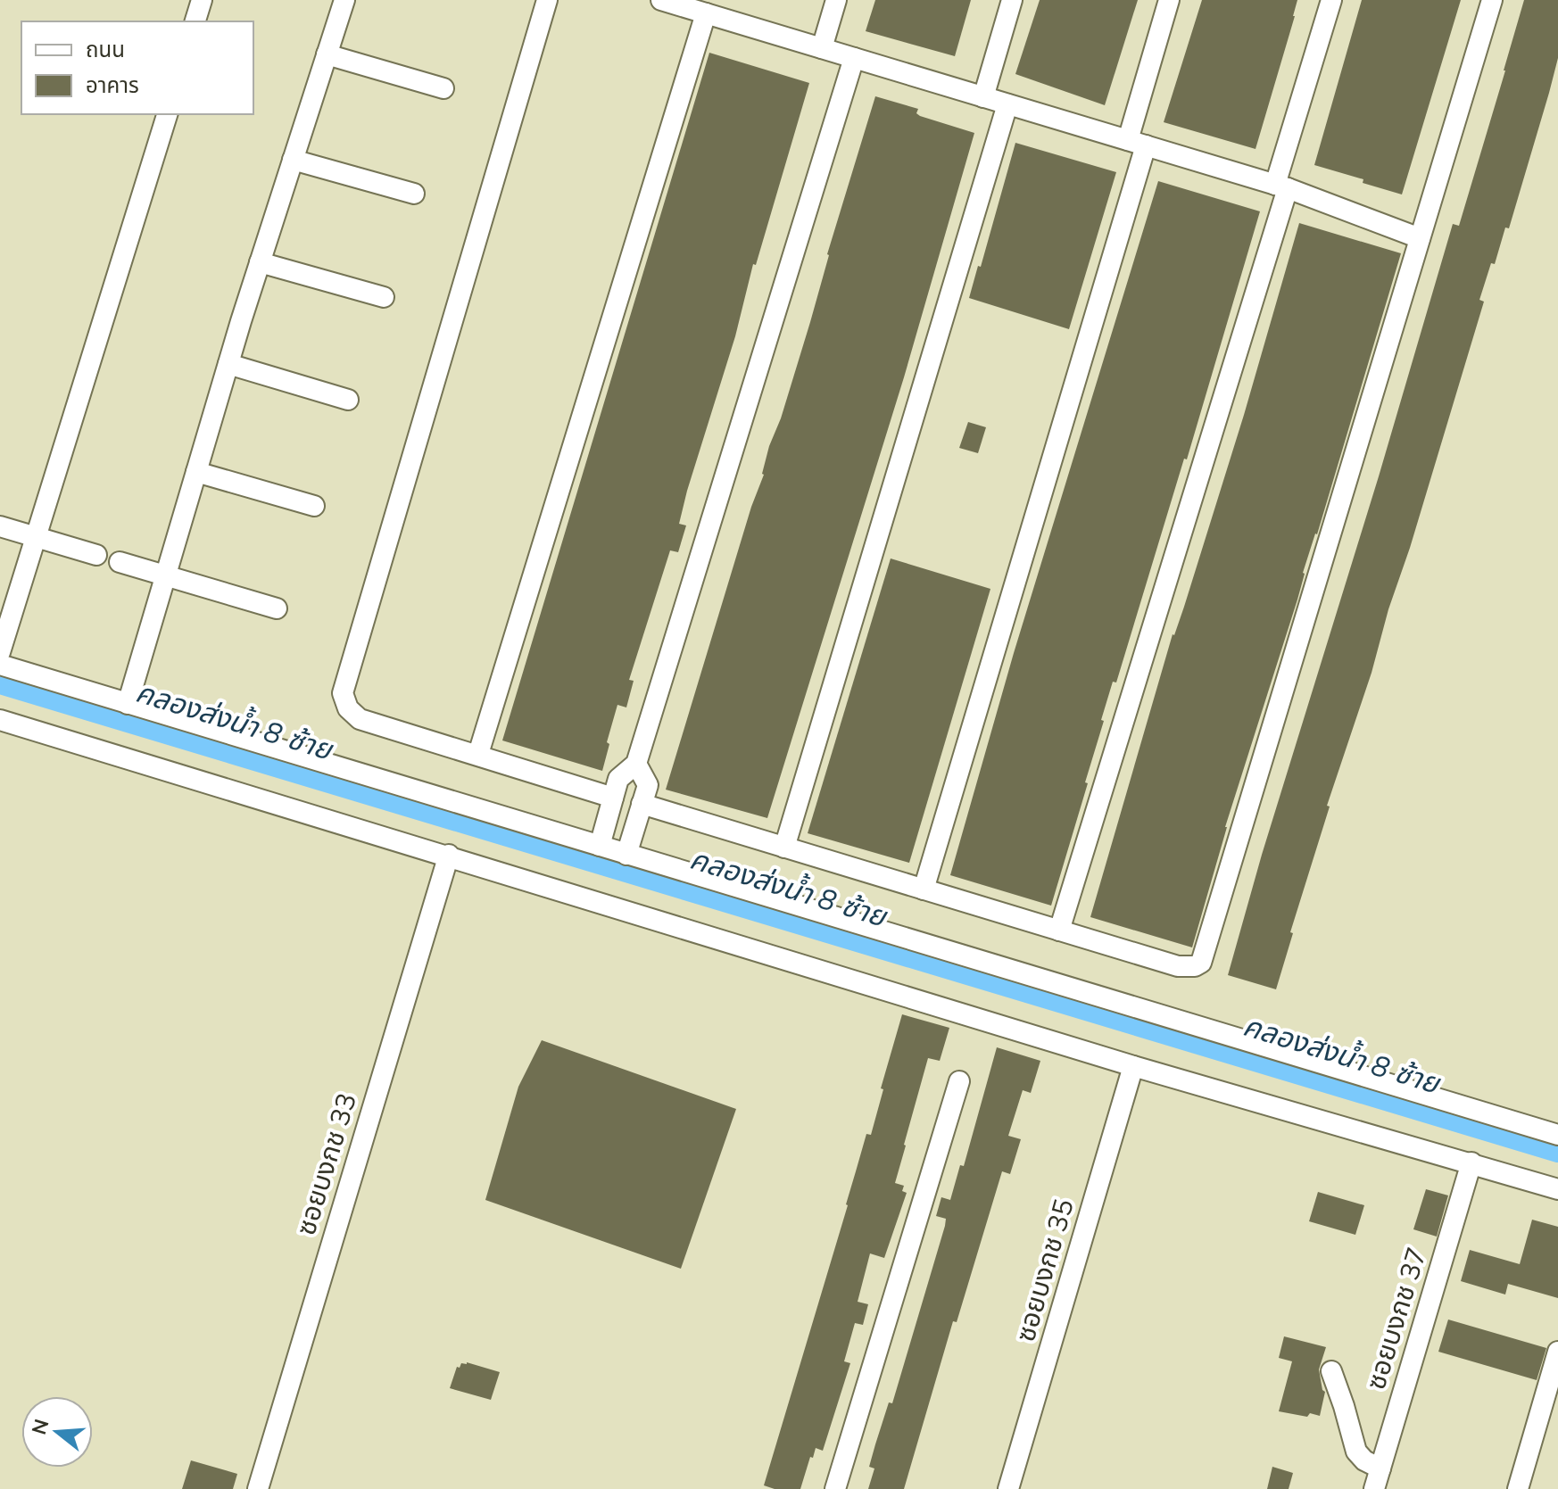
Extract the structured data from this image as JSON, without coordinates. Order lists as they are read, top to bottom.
{
  "streets": {
    "street": ["ซอยบงกช 33", "ซอยบงกช 35", "ซอยบงกช 37"]
  },
  "water": ["คลองส่งน้ำ 8 ซ้าย"],
  "legend": ["ถนน", "อาคาร"],
  "north": "left"
}
